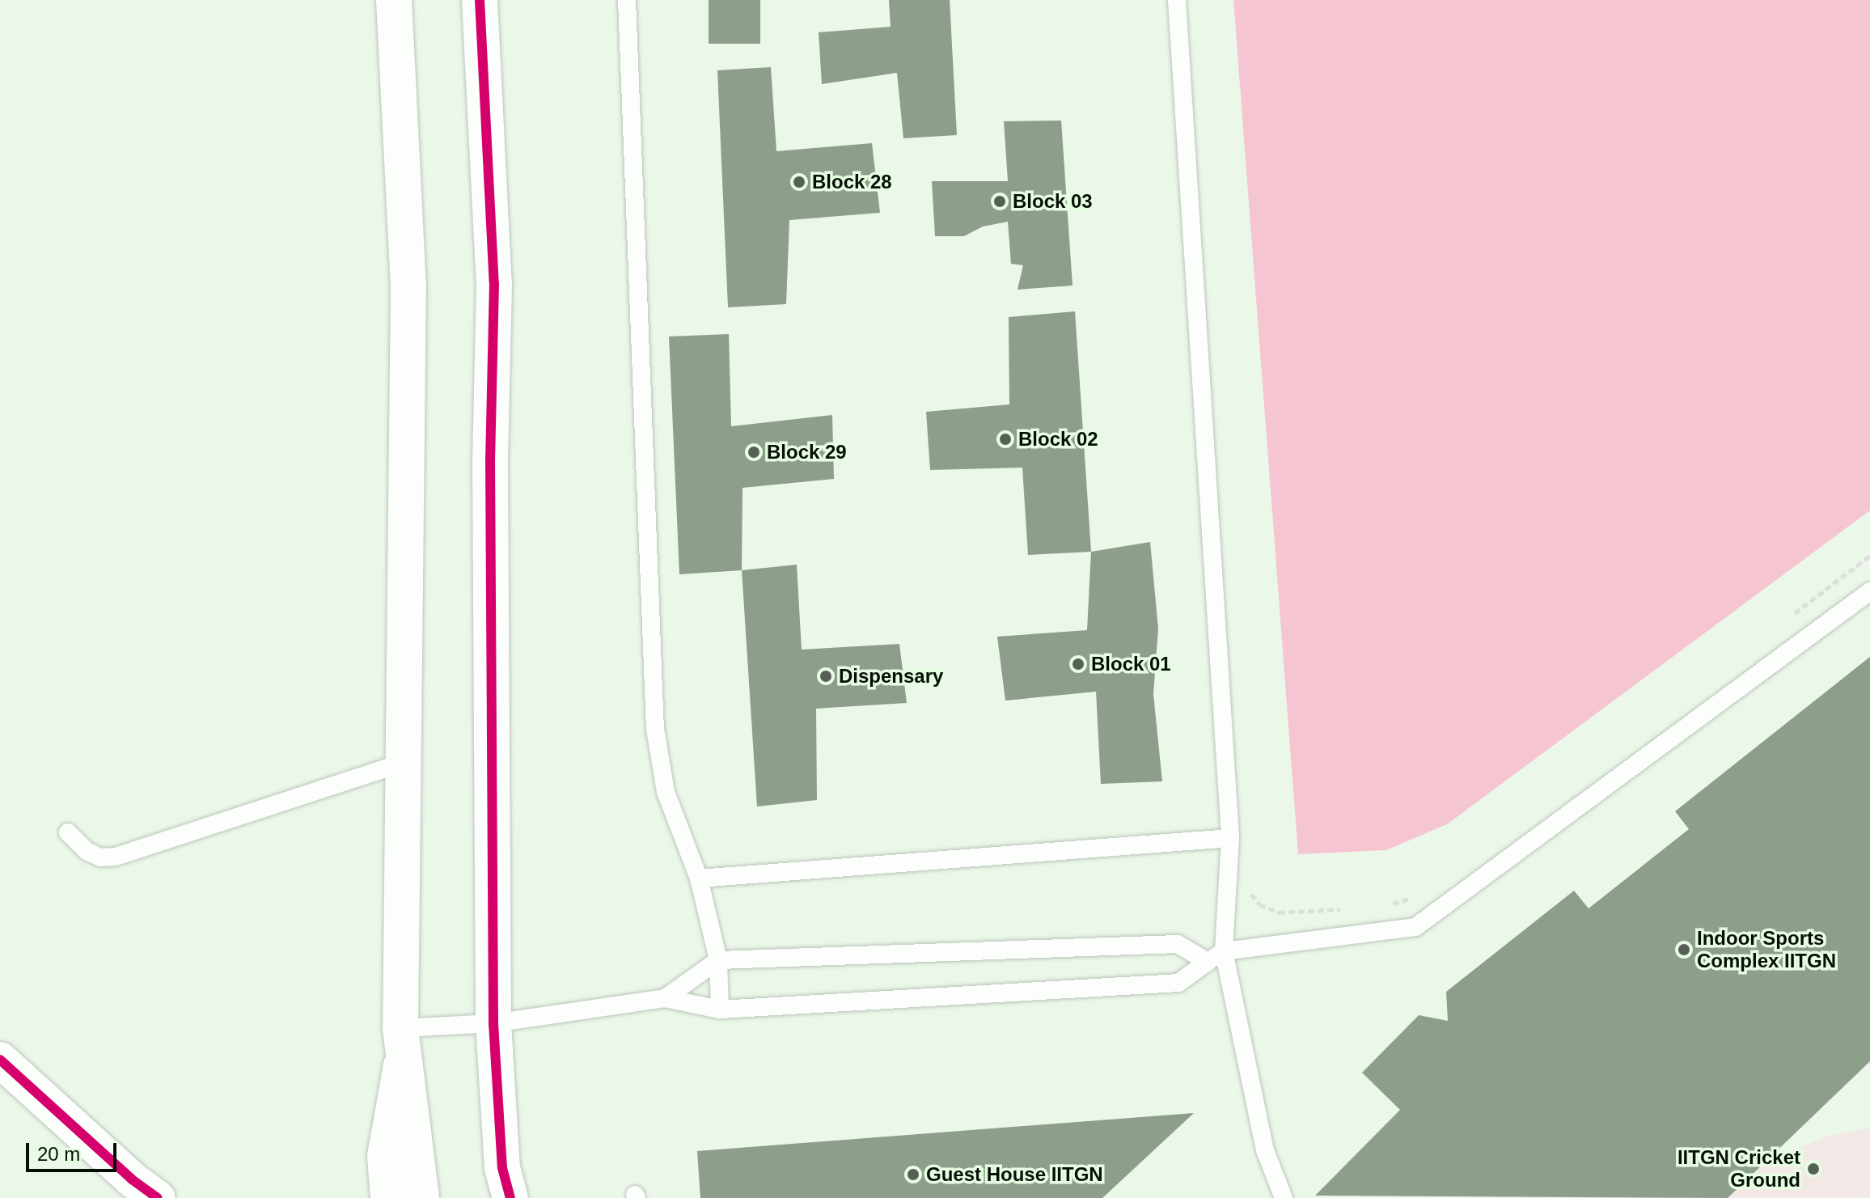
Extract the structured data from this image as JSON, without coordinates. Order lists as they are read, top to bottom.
{
  "places": [
    "Block 28",
    "Block 03",
    "Block 02",
    "Block 29",
    "Block 01",
    "Dispensary",
    "Indoor Sports Complex IITGN",
    "IITGN Cricket Ground",
    "Guest House IITGN"
  ],
  "scale_bar": "20 m"
}
